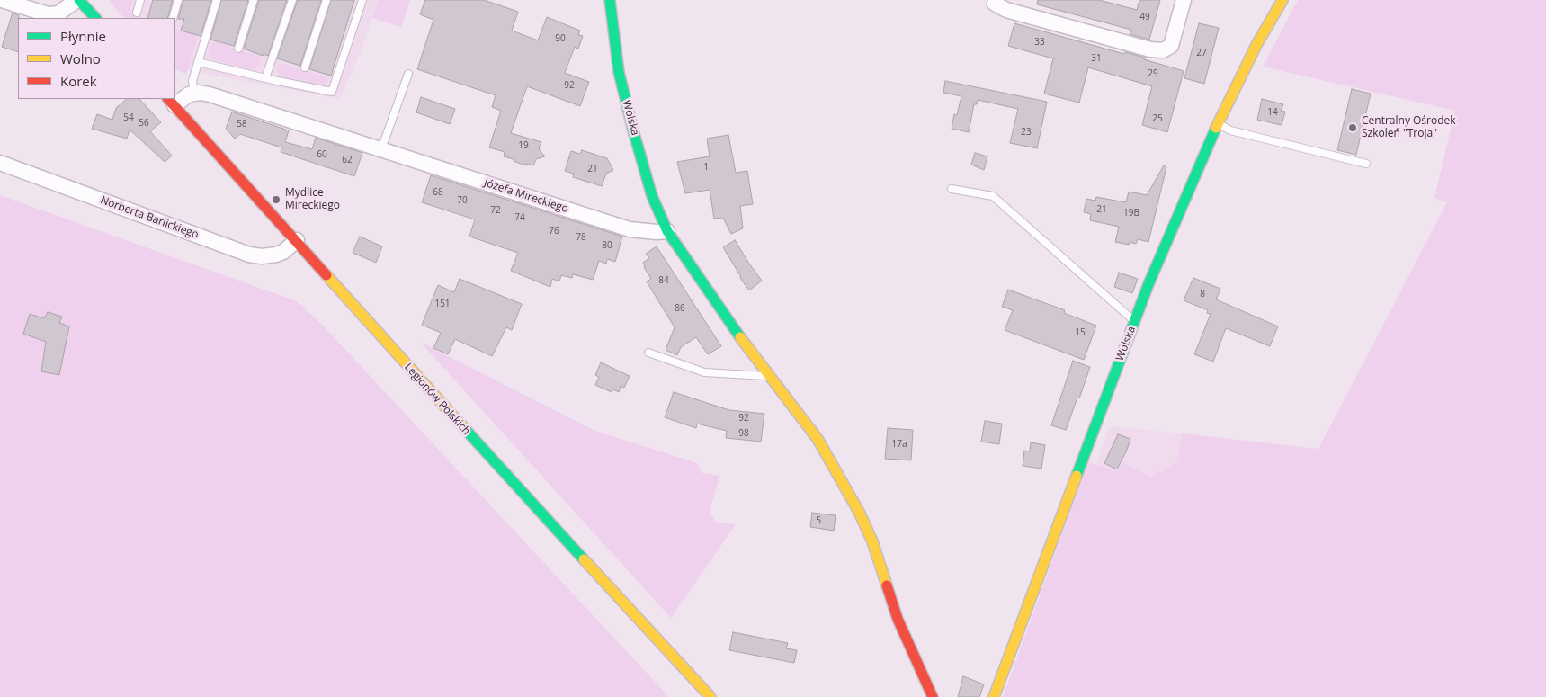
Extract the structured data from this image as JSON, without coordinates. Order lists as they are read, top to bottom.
{
  "streets": {
    "street": [
      "Wolska",
      "Józefa Mireckiego",
      "Norberta Barlickiego",
      "Legionów Polskich"
    ]
  },
  "crossings": [
    ["Wolska", "Józefa Mireckiego"],
    ["Norberta Barlickiego", "Legionów Polskich"]
  ],
  "places": ["Centralny Ośrodek Szkoleń \"Troja\"", "Mydlice Mireckiego"],
  "house_numbers": [
    "49",
    "90",
    "33",
    "27",
    "31",
    "29",
    "92",
    "14",
    "54",
    "25",
    "56",
    "58",
    "23",
    "19",
    "60",
    "62",
    "1",
    "21",
    "68",
    "70",
    "21",
    "72",
    "19B",
    "74",
    "76",
    "78",
    "80",
    "84",
    "8",
    "151",
    "86",
    "15",
    "92",
    "98",
    "17a",
    "5"
  ],
  "legend": ["Płynnie", "Wolno", "Korek"]
}
